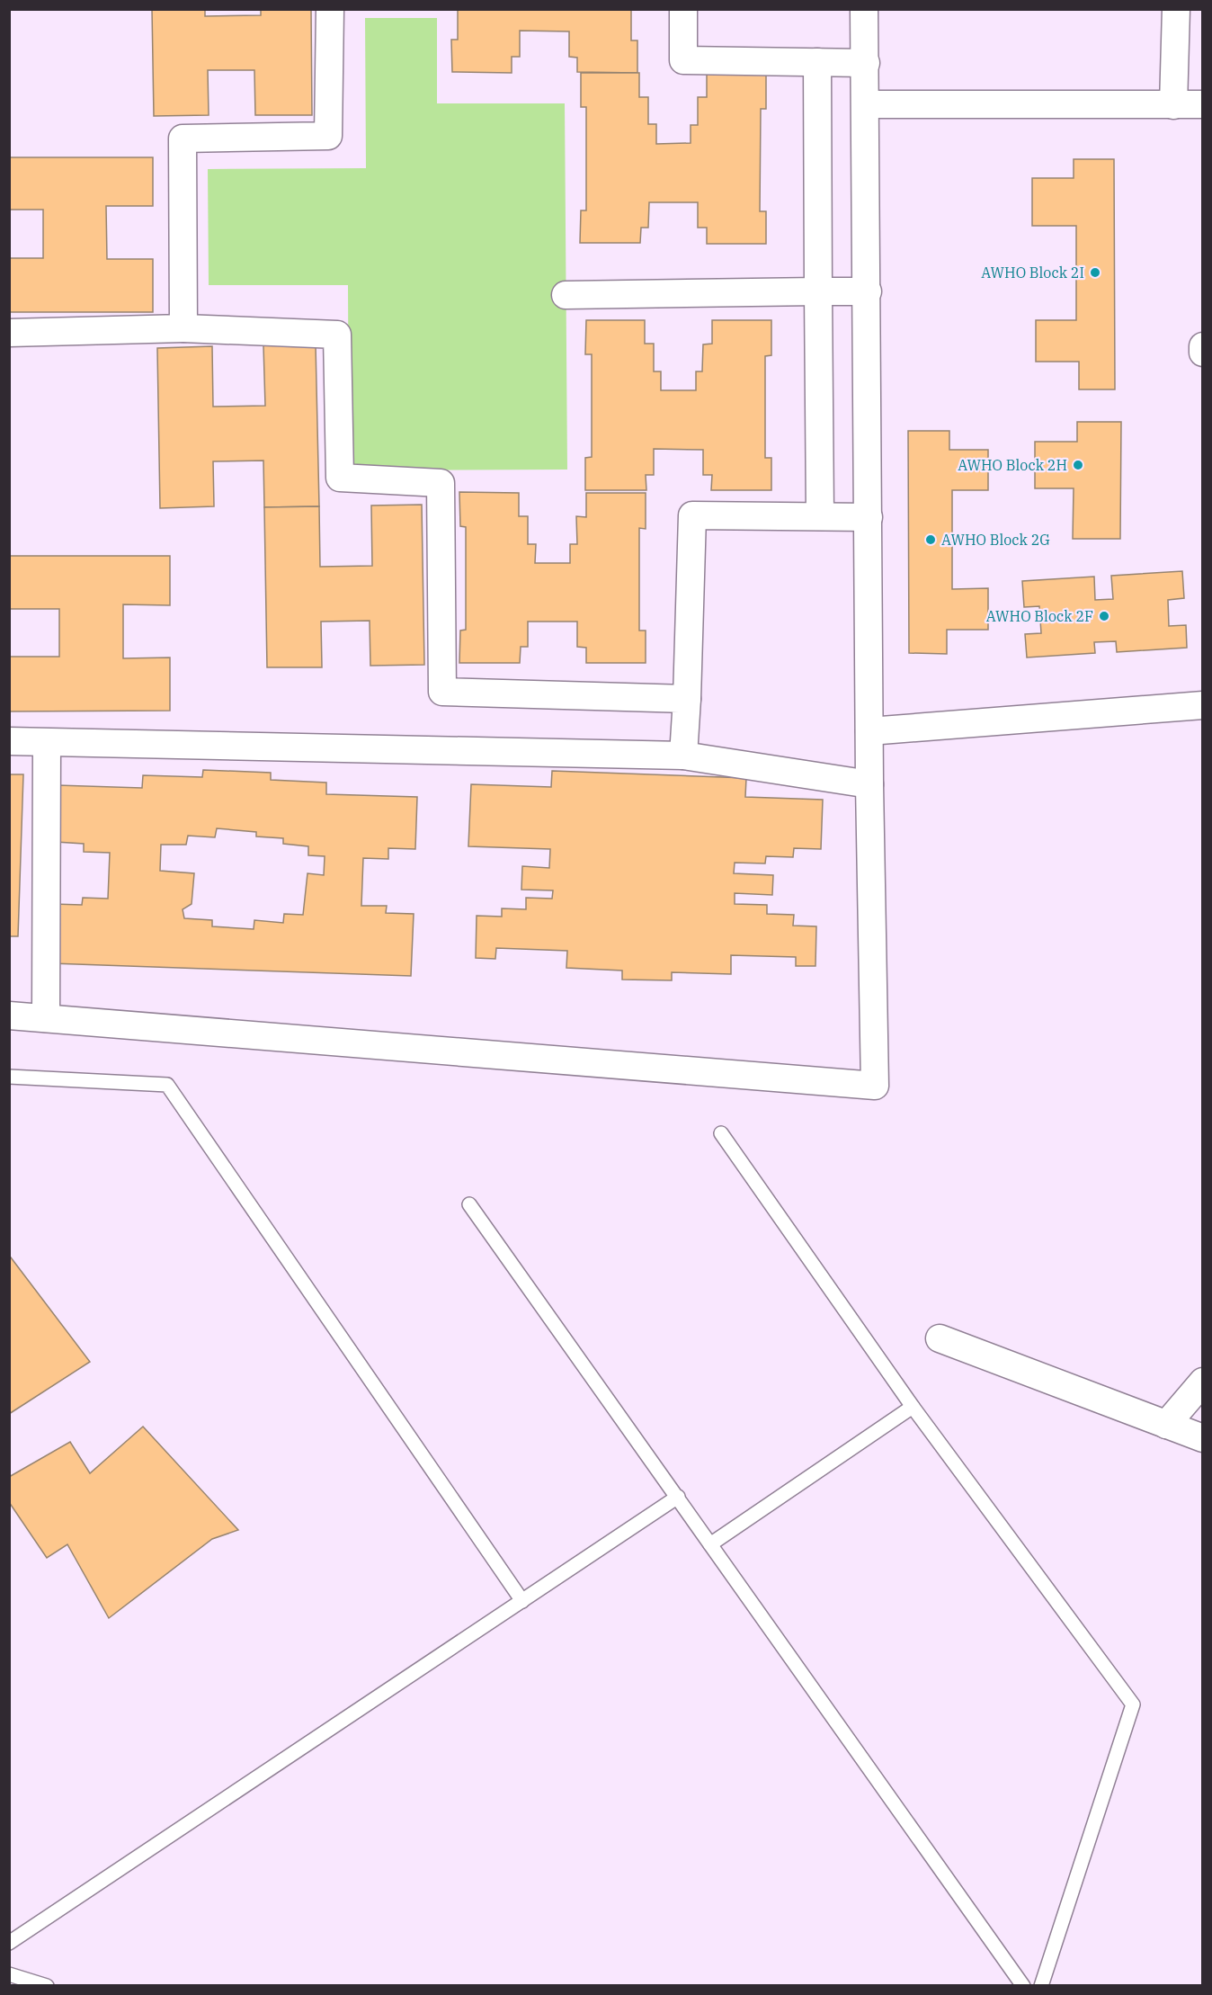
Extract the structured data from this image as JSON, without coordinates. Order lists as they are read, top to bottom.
{
  "places": [
    "AWHO Block 2I",
    "AWHO Block 2H",
    "AWHO Block 2G",
    "AWHO Block 2F"
  ]
}
